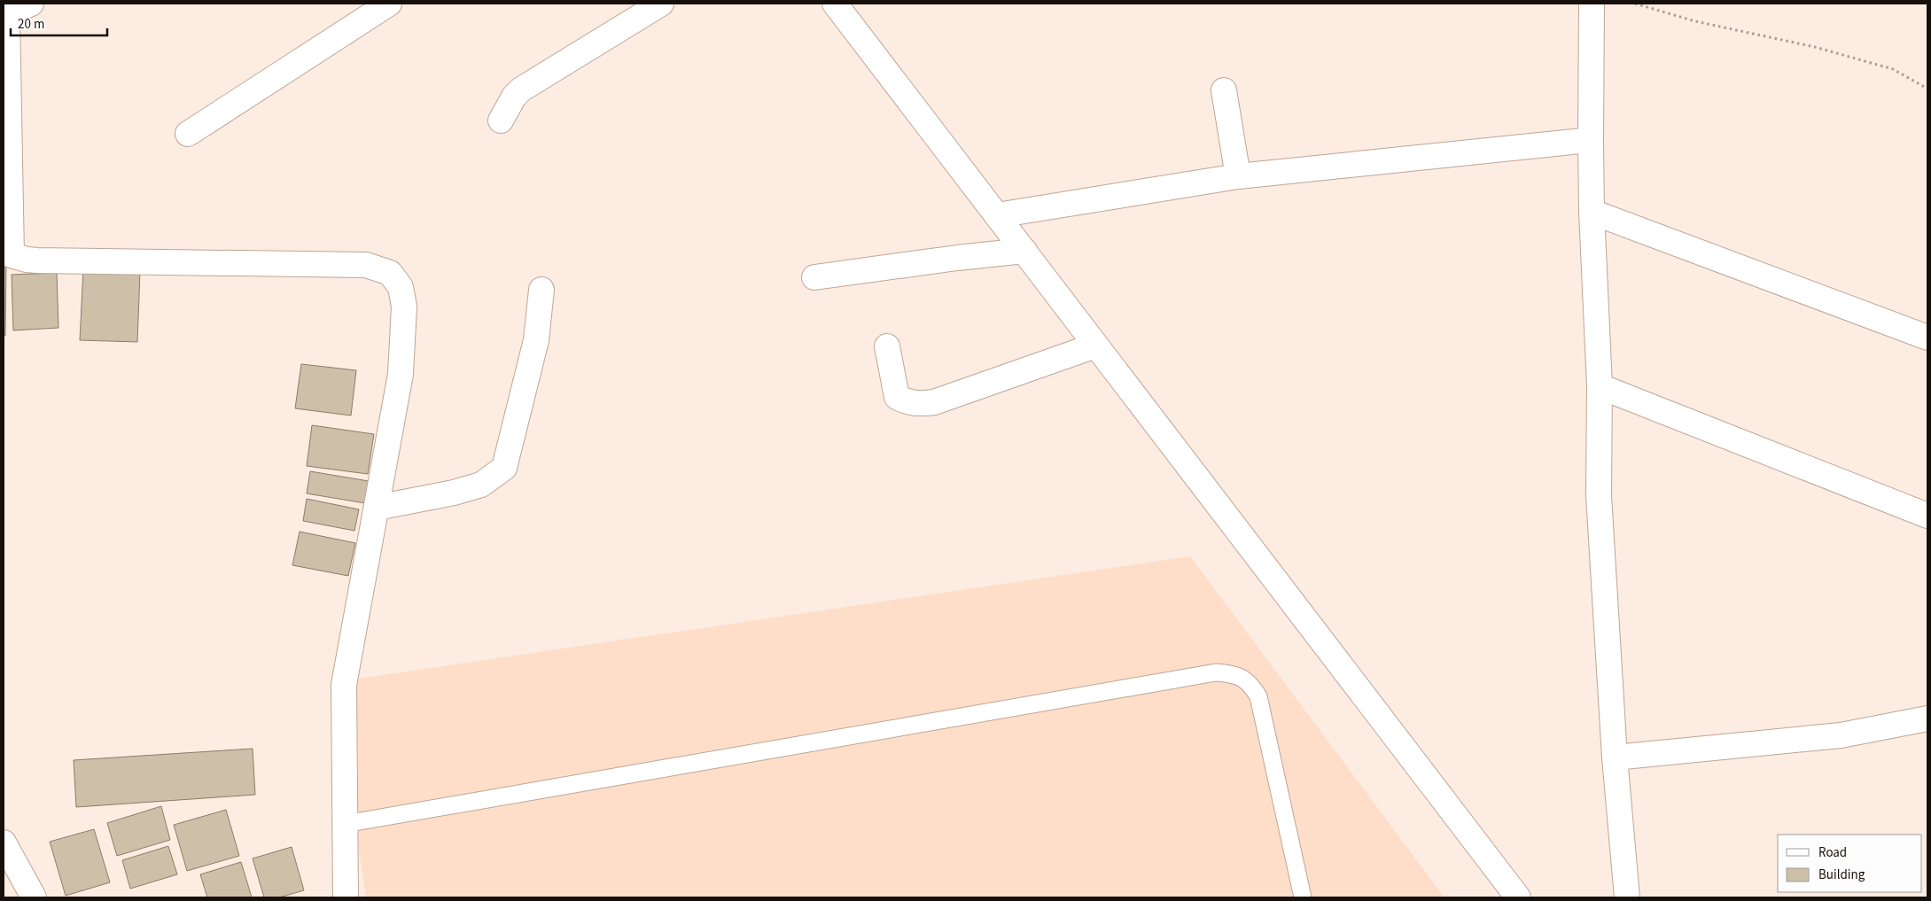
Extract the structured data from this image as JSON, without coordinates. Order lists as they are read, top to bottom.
{
  "legend": ["Road", "Building"],
  "scale_bar": "20 m"
}
